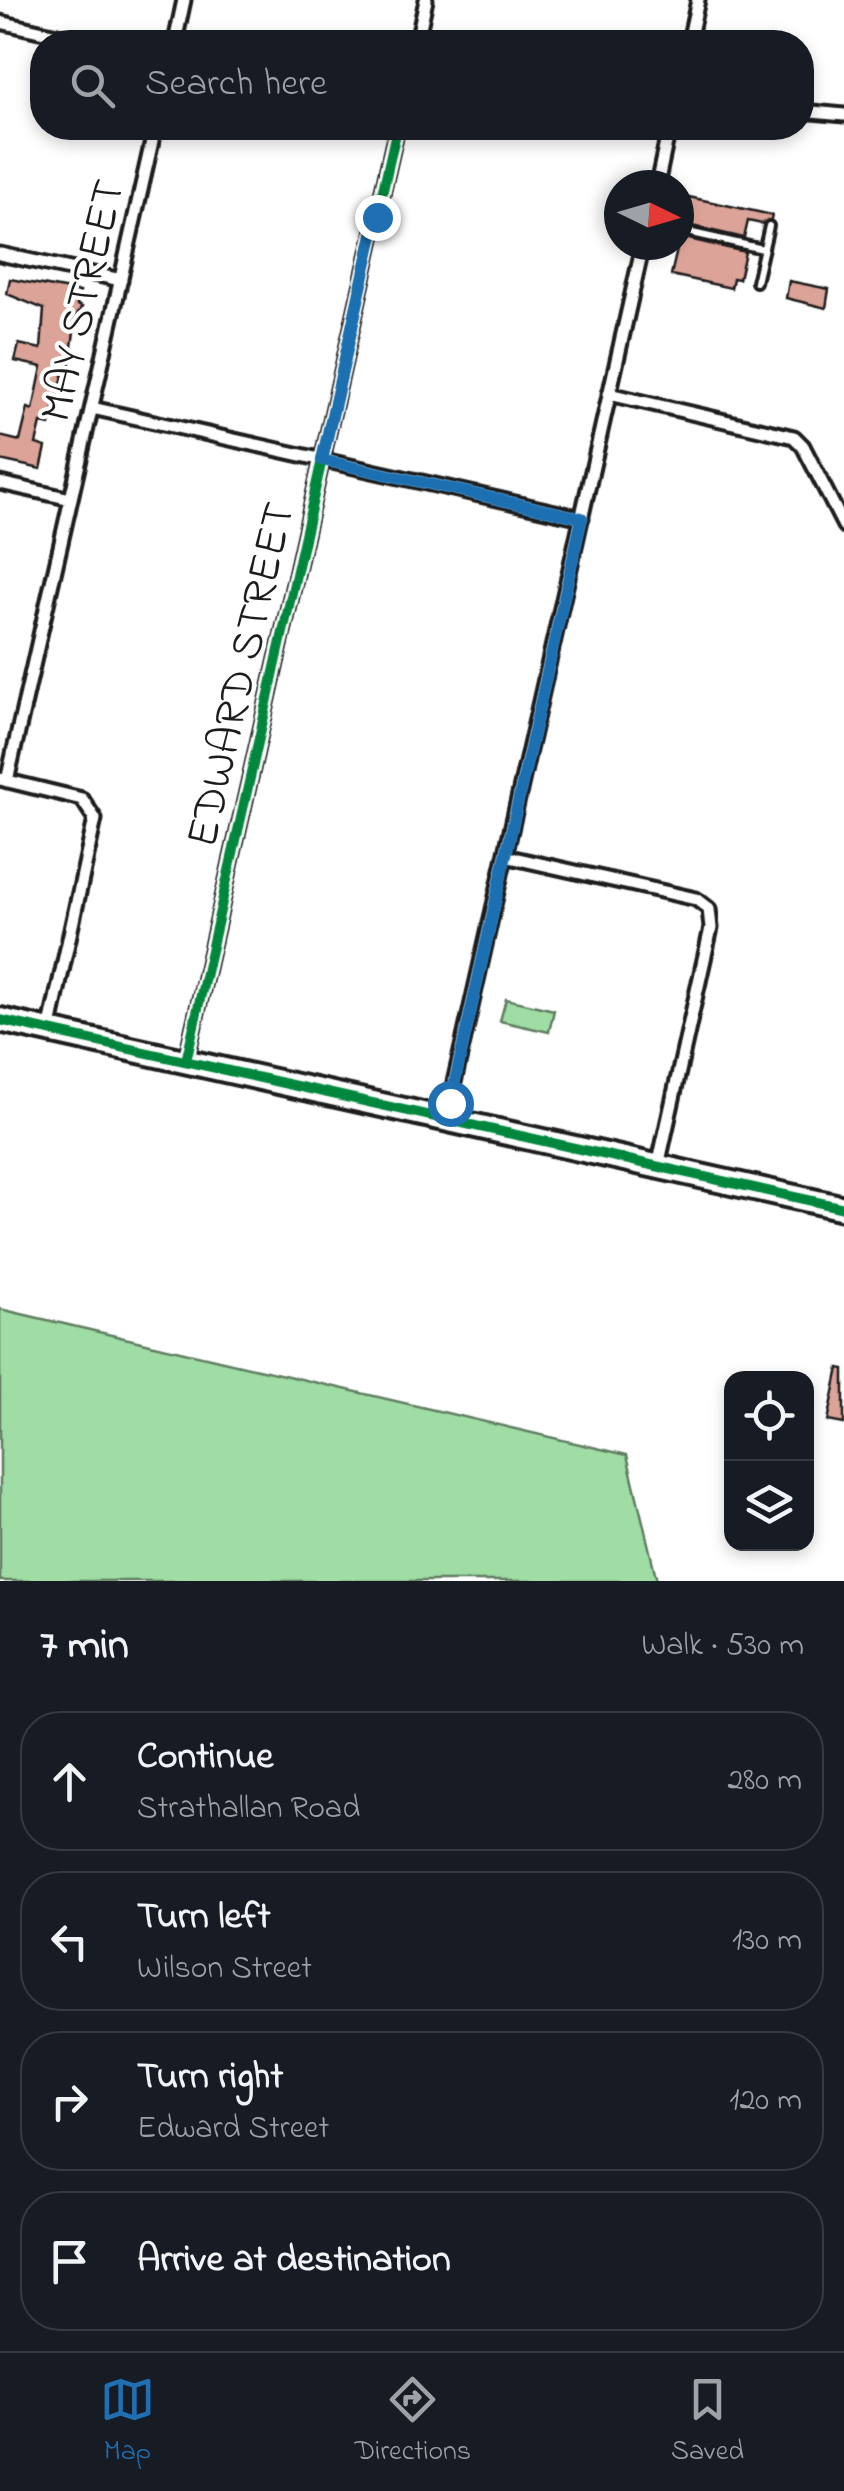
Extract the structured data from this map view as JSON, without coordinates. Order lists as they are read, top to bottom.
{
  "streets": {
    "street": ["MAY STREET", "EDWARD STREET"]
  },
  "north": "right",
  "page": {
    "search": "Search here",
    "heading": ["7 min", "Walk · 530 m"],
    "list": [
      ["Continue", "Strathallan Road", "280 m"],
      ["Turn left", "Wilson Street", "130 m"],
      ["Turn right", "Edward Street", "120 m"],
      "Arrive at destination"
    ],
    "nav": ["Map", "Directions", "Saved"]
  }
}
